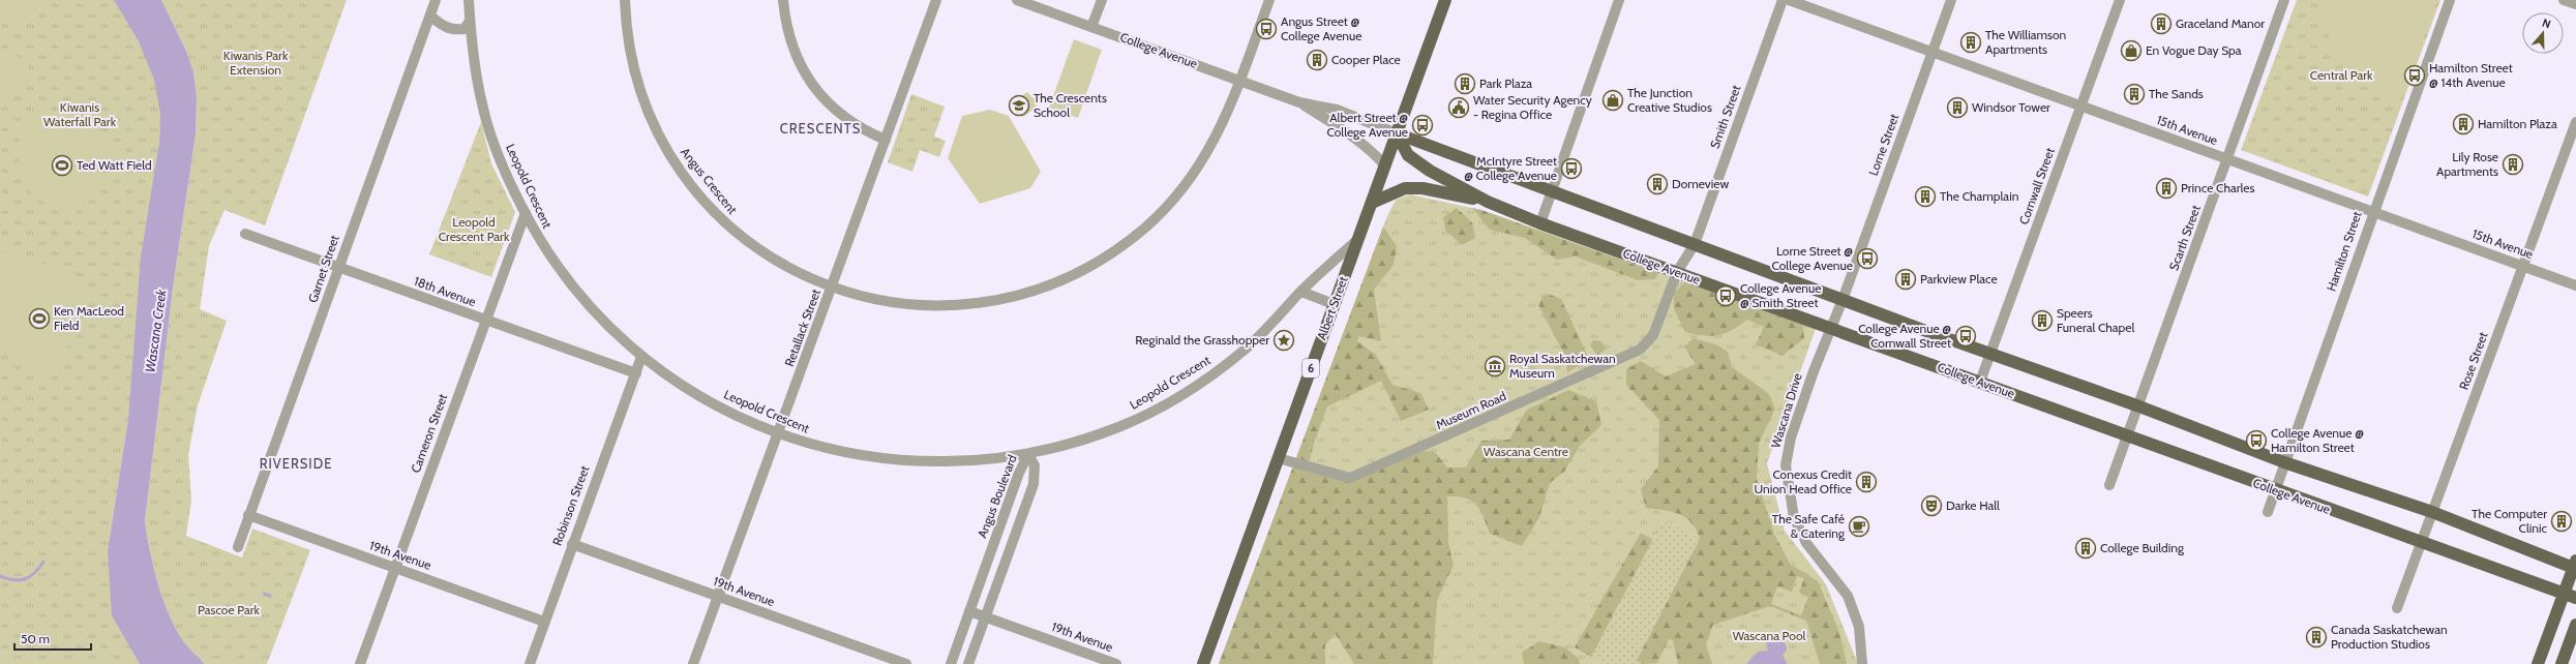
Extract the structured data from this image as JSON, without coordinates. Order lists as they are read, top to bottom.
{
  "streets": {
    "main road": ["College Avenue", "Albert Street", "6"],
    "street": [
      "Smith Street",
      "15th Avenue",
      "Lorne Street",
      "Angus Crescent",
      "Leopold Crescent",
      "Cornwall Street",
      "Scarth Street",
      "Hamilton Street",
      "Garnet Street",
      "18th Avenue",
      "Retallack Street",
      "Rose Street",
      "Museum Road",
      "Wascana Drive",
      "Cameron Street",
      "Angus Boulevard",
      "Robinson Street",
      "19th Avenue"
    ]
  },
  "crossings": [
    ["College Avenue", "Smith Street"],
    ["College Avenue", "Lorne Street"],
    ["College Avenue", "Angus Crescent"],
    ["College Avenue", "Cornwall Street"],
    ["College Avenue", "Scarth Street"],
    ["College Avenue", "Hamilton Street"],
    ["College Avenue", "Albert Street"],
    ["College Avenue", "Rose Street"],
    ["College Avenue", "Museum Road"],
    ["College Avenue", "Wascana Drive"],
    ["Smith Street", "Museum Road"],
    ["15th Avenue", "Lorne Street"],
    ["15th Avenue", "Cornwall Street"],
    ["15th Avenue", "Scarth Street"],
    ["15th Avenue", "Hamilton Street"],
    ["15th Avenue", "Rose Street"],
    ["Lorne Street", "Wascana Drive"],
    ["Angus Crescent", "Retallack Street"],
    ["Leopold Crescent", "Albert Street"],
    ["Leopold Crescent", "Retallack Street"],
    ["Leopold Crescent", "Cameron Street"],
    ["Leopold Crescent", "Angus Boulevard"],
    ["Leopold Crescent", "Robinson Street"],
    ["Garnet Street", "18th Avenue"],
    ["Garnet Street", "19th Avenue"],
    ["18th Avenue", "Cameron Street"],
    ["18th Avenue", "Robinson Street"],
    ["Albert Street", "Museum Road"],
    ["Retallack Street", "19th Avenue"],
    ["Cameron Street", "19th Avenue"],
    ["Angus Boulevard", "19th Avenue"],
    ["Robinson Street", "19th Avenue"]
  ],
  "districts": ["CRESCENTS", "RIVERSIDE"],
  "water": ["Wascana Creek"],
  "parks": [
    "Kiwanis Park Extension",
    "Central Park",
    "Kiwanis Waterfall Park",
    "Leopold Crescent Park",
    "Wascana Centre",
    "Pascoe Park",
    "Wascana Pool"
  ],
  "places": {
    "building": [
      "Graceland Manor",
      "The Williamson Apartments",
      "Cooper Place",
      "Park Plaza",
      "The Sands",
      "Windsor Tower",
      "Hamilton Plaza",
      "Lily Rose Apartments",
      "Domeview",
      "Prince Charles",
      "The Champlain",
      "Parkview Place",
      "Speers Funeral Chapel",
      "Conexus Credit Union Head Office",
      "The Computer Clinic",
      "College Building",
      "Canada Saskatchewan Production Studios"
    ],
    "bus stop": [
      "Angus Street @ College Avenue",
      "Hamilton Street @ 14th Avenue",
      "Albert Street @ College Avenue",
      "McIntyre Street @ College Avenue",
      "Lorne Street @ College Avenue",
      "College Avenue @ Smith Street",
      "College Avenue @ Cornwall Street",
      "College Avenue @ Hamilton Street"
    ],
    "shop": ["En Vogue Day Spa", "The Junction Creative Studios"],
    "school or university": ["The Crescents School"],
    "public building": ["Water Security Agency - Regina Office"],
    "sports": ["Ted Watt Field", "Ken MacLeod Field"],
    "place": ["Reginald the Grasshopper"],
    "museum": ["Royal Saskatchewan Museum"],
    "theatre": ["Darke Hall"],
    "cafe": ["The Safe Café & Catering"]
  },
  "scale_bar": "50 m",
  "north": "top"
}
